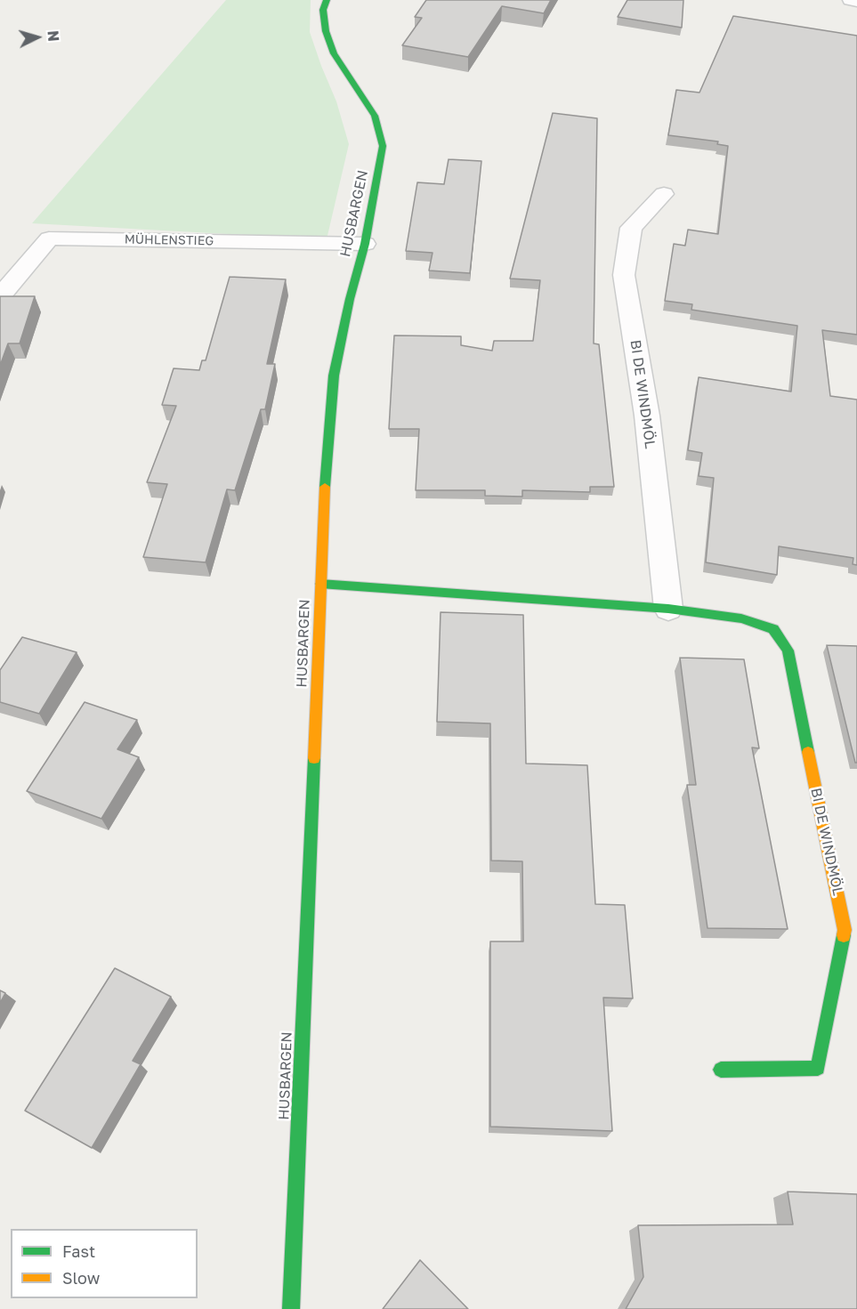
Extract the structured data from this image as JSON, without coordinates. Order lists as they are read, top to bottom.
{
  "streets": {
    "street": ["HUSBARGEN", "MÜHLENSTIEG", "BI DE WINDMÖL"]
  },
  "crossings": [
    ["HUSBARGEN", "MÜHLENSTIEG"],
    ["HUSBARGEN", "BI DE WINDMÖL"]
  ],
  "legend": ["Fast", "Slow"],
  "north": "right"
}
